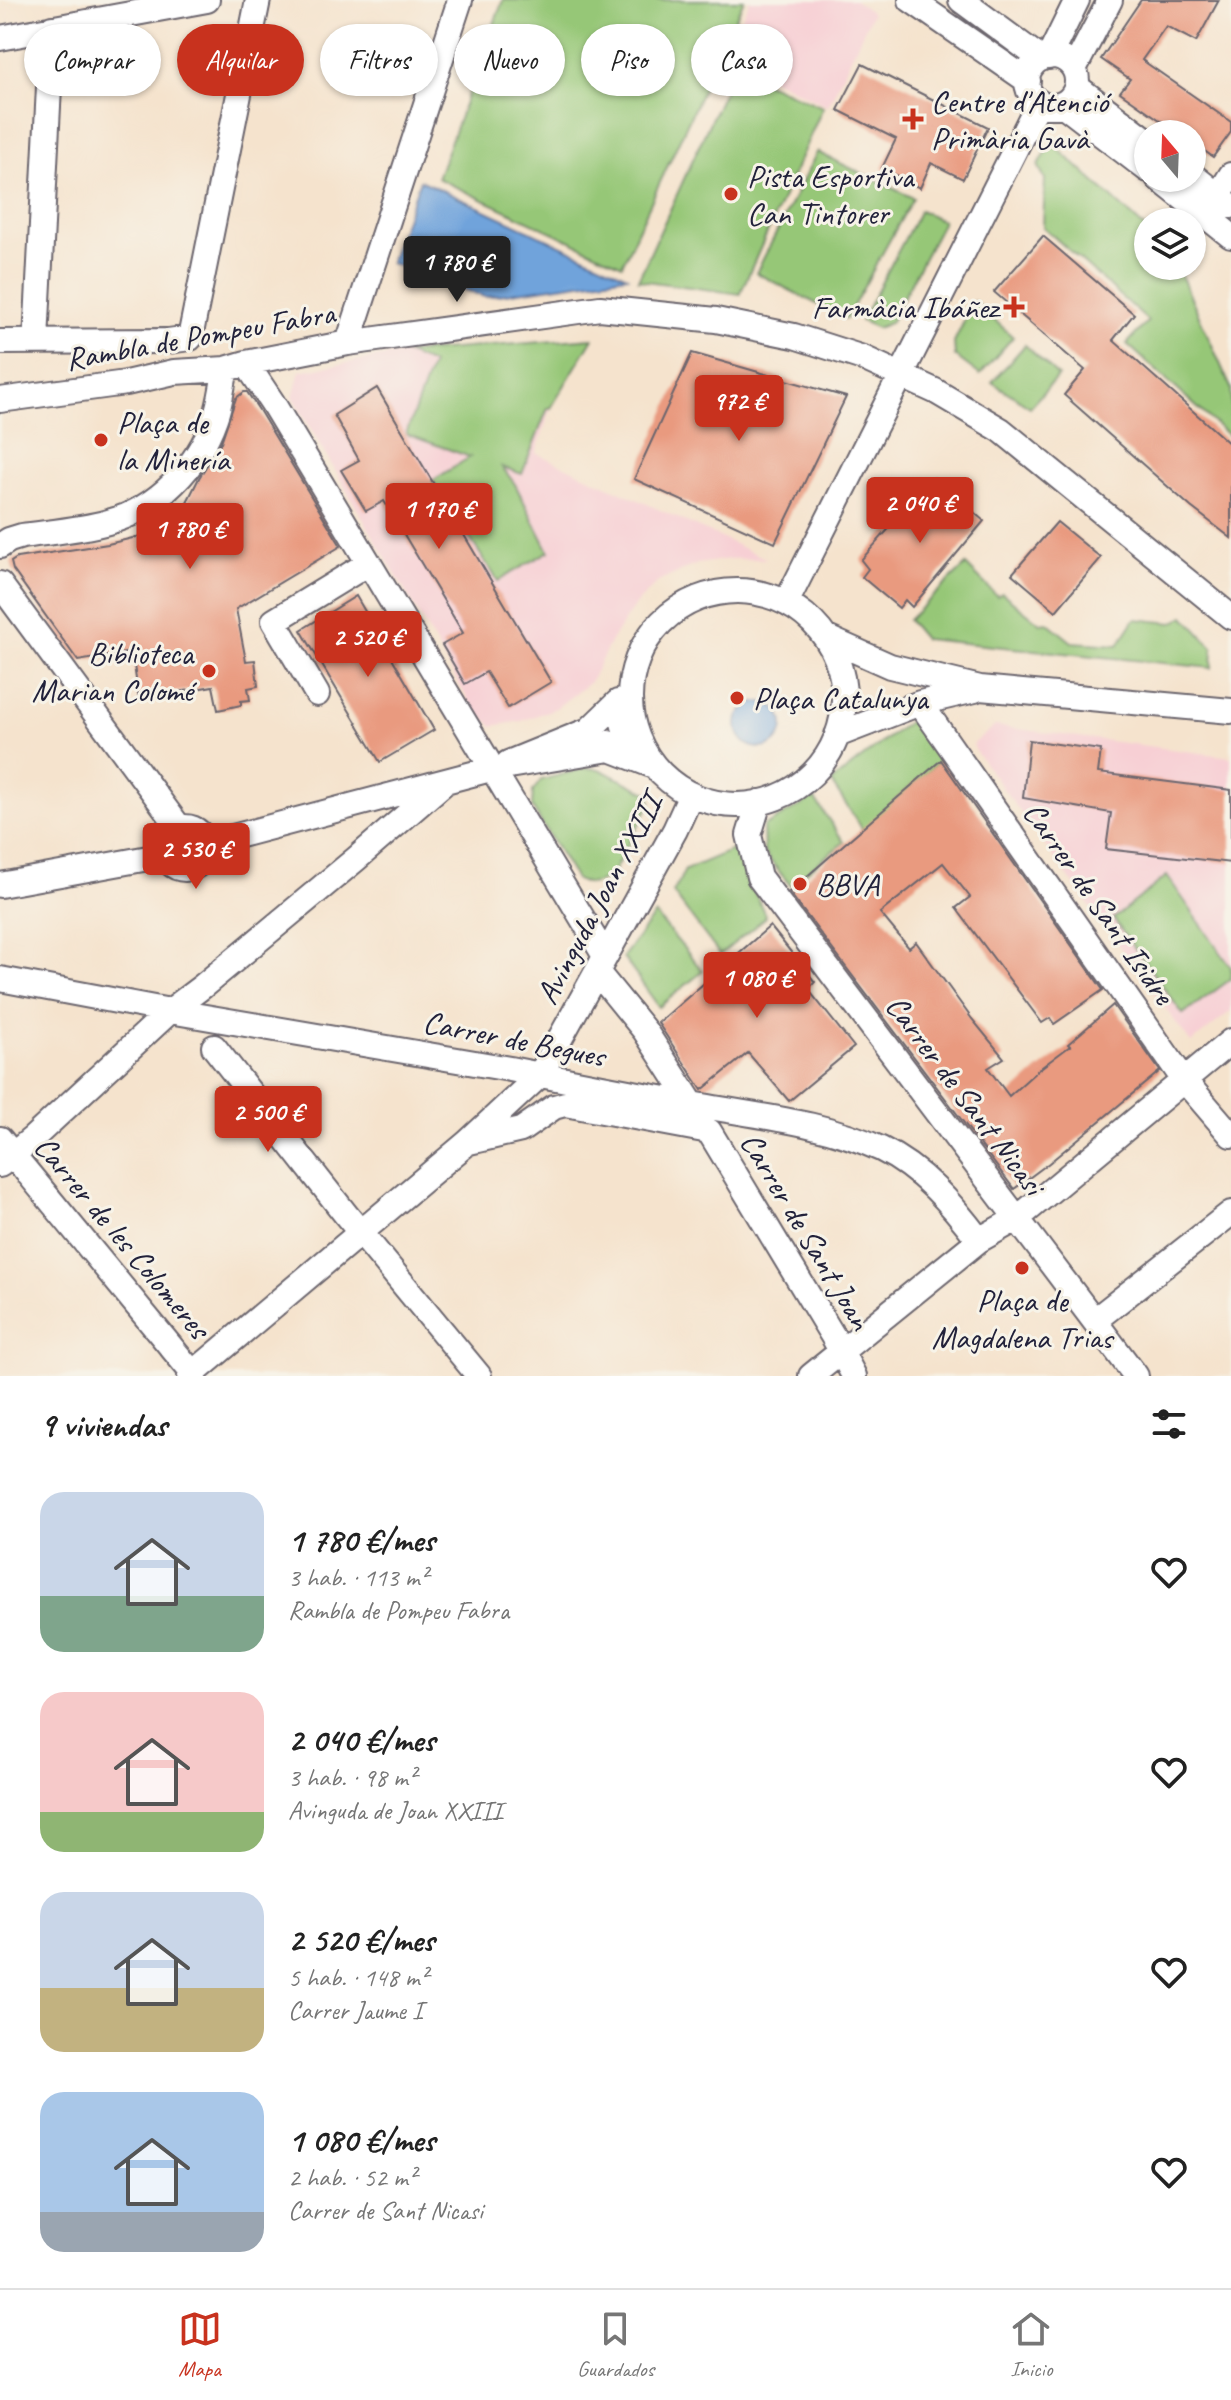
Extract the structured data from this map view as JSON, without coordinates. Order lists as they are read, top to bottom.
{
  "streets": {
    "street": [
      "Rambla de Pompeu Fabra",
      "Avinguda Joan XXIII",
      "Carrer de Sant Isidre",
      "Carrer de Begues",
      "Carrer de Sant Nicasi",
      "Carrer de Sant Joan",
      "Carrer de les Colomeres"
    ]
  },
  "crossings": [
    ["Avinguda Joan XXIII", "Carrer de Begues"],
    ["Avinguda Joan XXIII", "Carrer de Sant Nicasi"],
    ["Avinguda Joan XXIII", "Carrer de Sant Joan"],
    ["Avinguda Joan XXIII", "Carrer de les Colomeres"]
  ],
  "places": {
    "health": ["Centre d'Atenció Primària Gavà", "Farmàcia Ibáñez"],
    "other": [
      "Pista Esportiva Can Tintorer",
      "Plaça de la Minería",
      "Biblioteca Marian Colomé",
      "Plaça Catalunya",
      "BBVA",
      "Plaça de Magdalena Trias"
    ]
  },
  "north": "top",
  "page": {
    "chip": [
      "Comprar",
      "Alquilar",
      "Filtros",
      "Nuevo",
      "Piso",
      "Casa"
    ],
    "price": [
      "1 780 €",
      "972 €",
      "2 040 €",
      "1 170 €",
      "1 780 €",
      "2 520 €",
      "2 530 €",
      "1 080 €",
      "2 500 €"
    ],
    "heading": "9 viviendas",
    "list": [
      {
        "name": "1 780 €/mes",
        "note": "3 hab. · 113 m² · Rambla de Pompeu Fabra"
      },
      {
        "name": "2 040 €/mes",
        "note": "3 hab. · 98 m² · Avinguda de Joan XXIII"
      },
      {
        "name": "2 520 €/mes",
        "note": "5 hab. · 148 m² · Carrer Jaume I"
      },
      {
        "name": "1 080 €/mes",
        "note": "2 hab. · 52 m² · Carrer de Sant Nicasi"
      }
    ],
    "tabs": ["Mapa", "Guardados", "Inicio"]
  }
}
